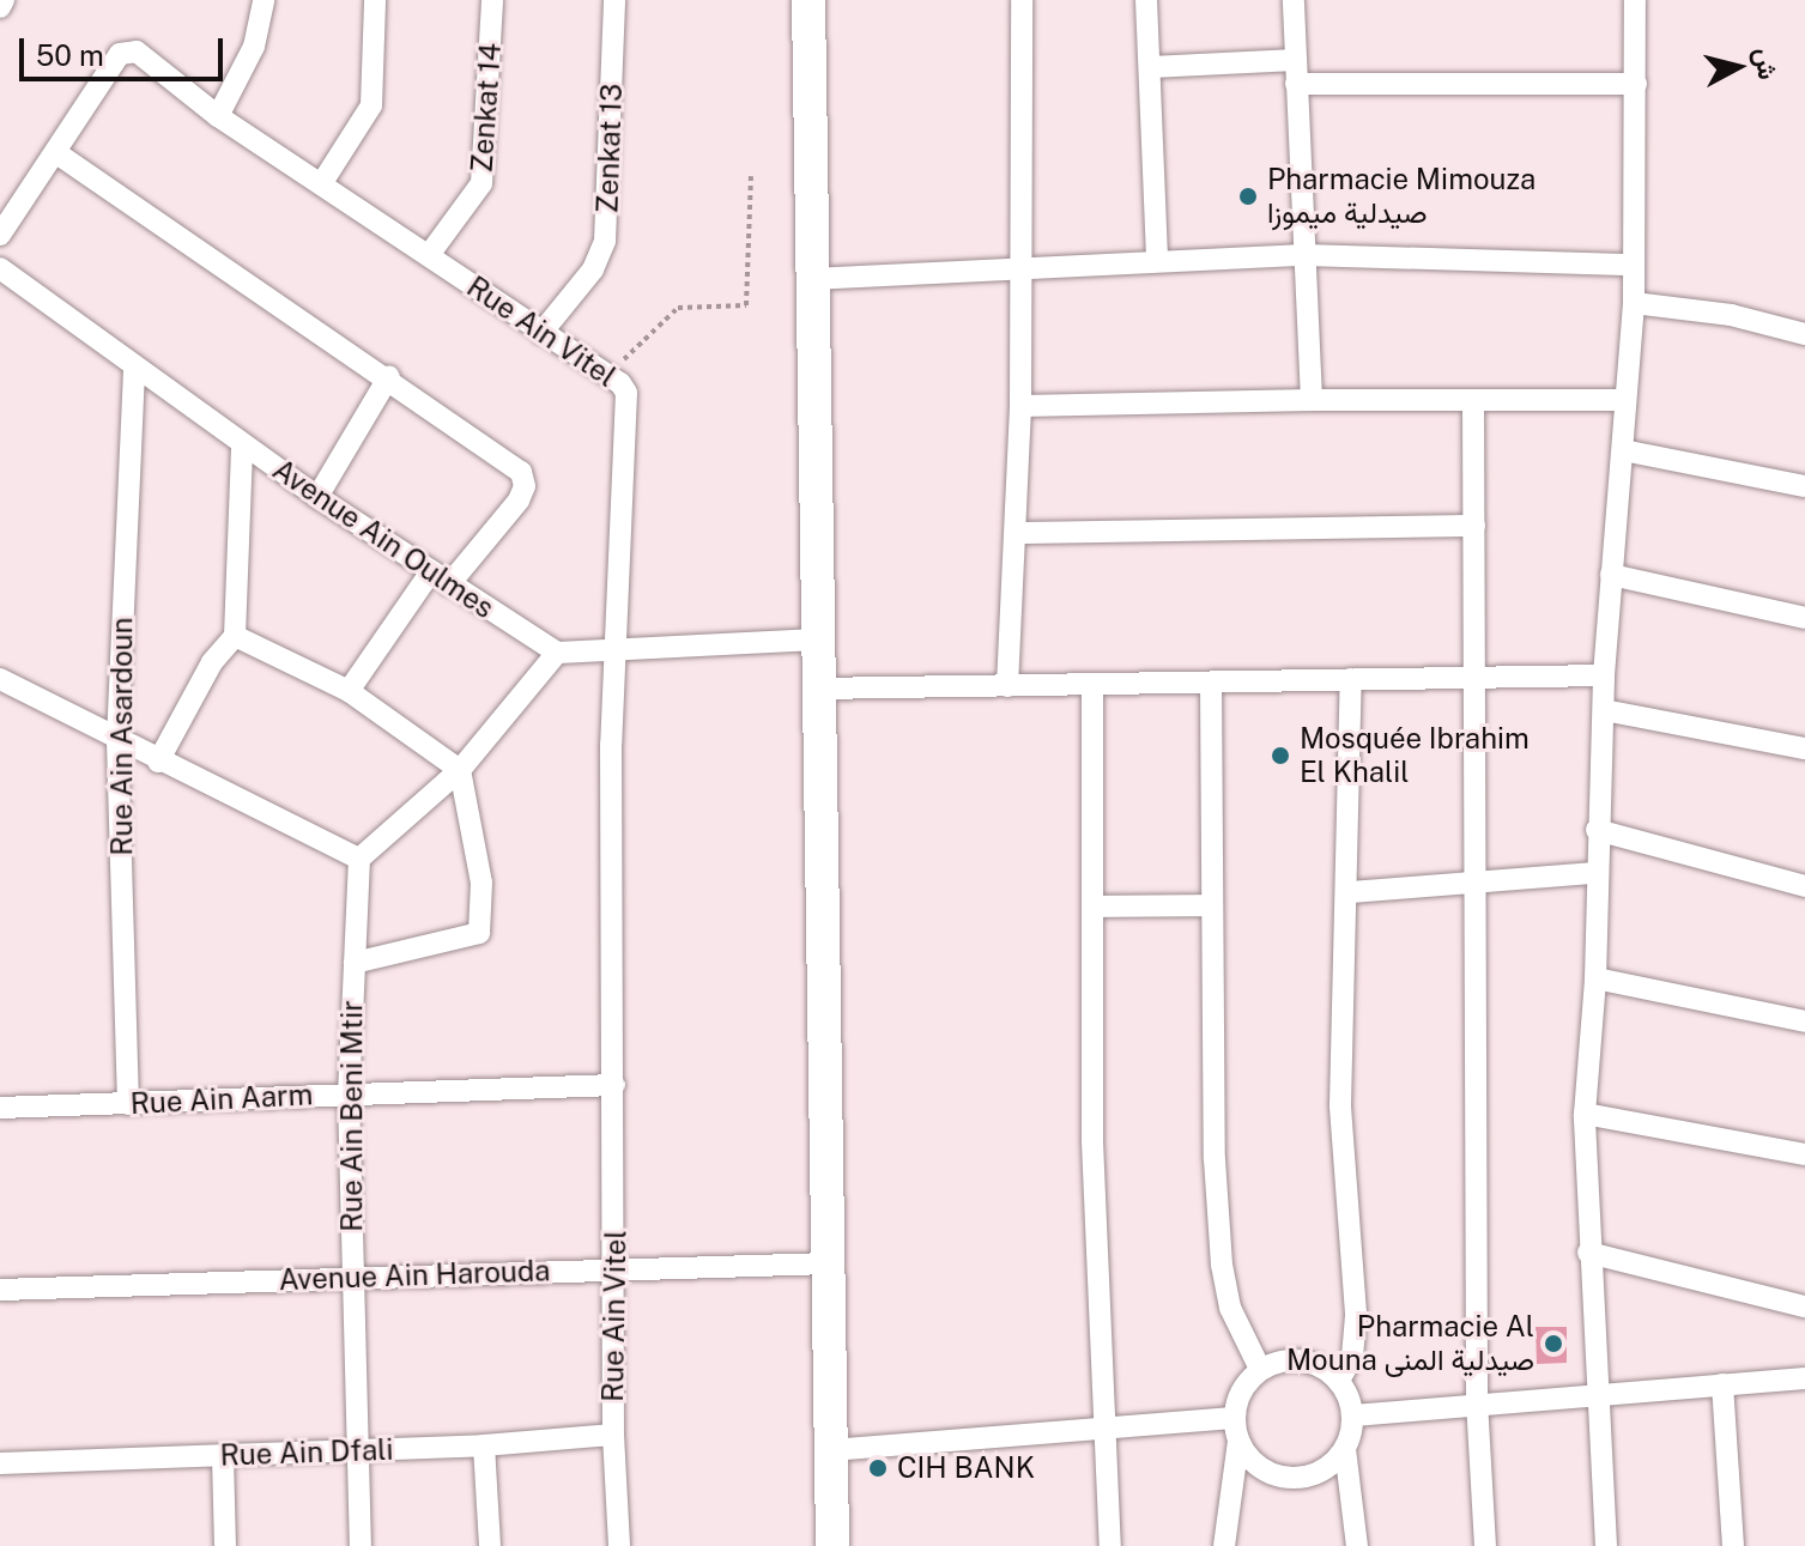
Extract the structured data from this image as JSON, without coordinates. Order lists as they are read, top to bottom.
{
  "streets": {
    "street": [
      "Zenkat 14",
      "Zenkat 13",
      "Rue Ain Vitel",
      "Avenue Ain Oulmes",
      "Rue Ain Asardoun",
      "Rue Ain Aarm",
      "Rue Ain Beni Mtir",
      "Avenue Ain Harouda",
      "Rue Ain Dfali"
    ]
  },
  "crossings": [
    ["Zenkat 14", "Rue Ain Vitel"],
    ["Zenkat 13", "Rue Ain Vitel"],
    ["Rue Ain Vitel", "Rue Ain Aarm"],
    ["Rue Ain Vitel", "Avenue Ain Harouda"],
    ["Rue Ain Vitel", "Rue Ain Dfali"],
    ["Avenue Ain Oulmes", "Rue Ain Asardoun"],
    ["Rue Ain Asardoun", "Rue Ain Aarm"],
    ["Rue Ain Aarm", "Rue Ain Beni Mtir"],
    ["Rue Ain Beni Mtir", "Avenue Ain Harouda"],
    ["Rue Ain Beni Mtir", "Rue Ain Dfali"]
  ],
  "places": [
    "Pharmacie Mimouza صيدلية ميموزا",
    "Mosquée Ibrahim El Khalil",
    "Pharmacie Al Mouna صيدلية المنى",
    "CIH BANK"
  ],
  "scale_bar": "50 m",
  "north": "right"
}
